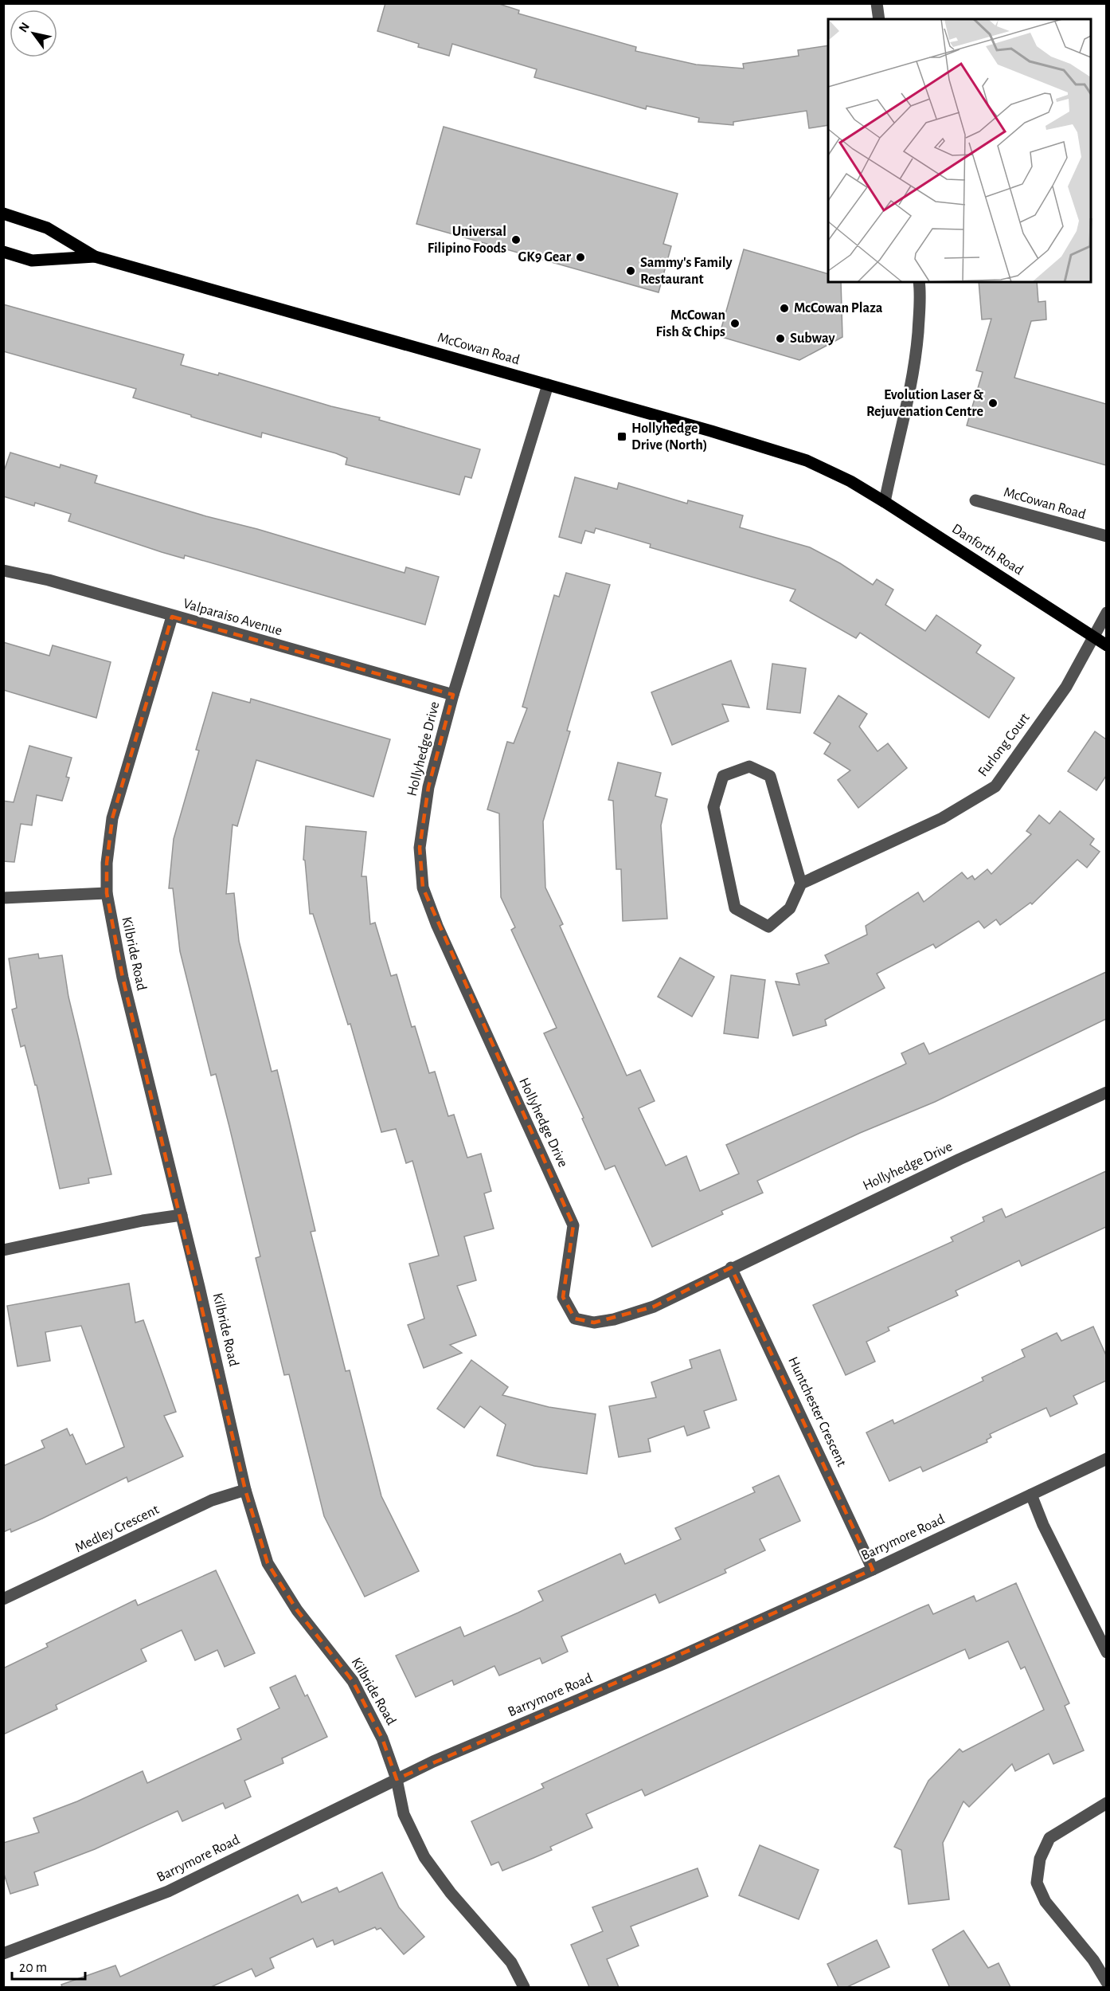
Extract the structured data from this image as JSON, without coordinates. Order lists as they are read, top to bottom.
{
  "streets": {
    "main road": ["McCowan Road", "Danforth Road"],
    "street": [
      "Valparaiso Avenue",
      "Furlong Court",
      "Hollyhedge Drive",
      "Kilbride Road",
      "Huntchester Crescent",
      "Medley Crescent",
      "Barrymore Road"
    ]
  },
  "crossings": [
    ["McCowan Road", "Danforth Road"],
    ["McCowan Road", "Hollyhedge Drive"],
    ["Danforth Road", "Furlong Court"],
    ["Valparaiso Avenue", "Hollyhedge Drive"],
    ["Valparaiso Avenue", "Kilbride Road"],
    ["Hollyhedge Drive", "Huntchester Crescent"],
    ["Kilbride Road", "Medley Crescent"],
    ["Kilbride Road", "Barrymore Road"],
    ["Huntchester Crescent", "Barrymore Road"]
  ],
  "places": {
    "other": [
      "Universal Filipino Foods",
      "GK9 Gear",
      "Sammy's Family Restaurant",
      "McCowan Plaza",
      "McCowan Fish & Chips",
      "Subway",
      "Evolution Laser & Rejuvenation Centre"
    ],
    "transit": ["Hollyhedge Drive (North)"]
  },
  "scale_bar": "20 m",
  "north": "top left"
}
